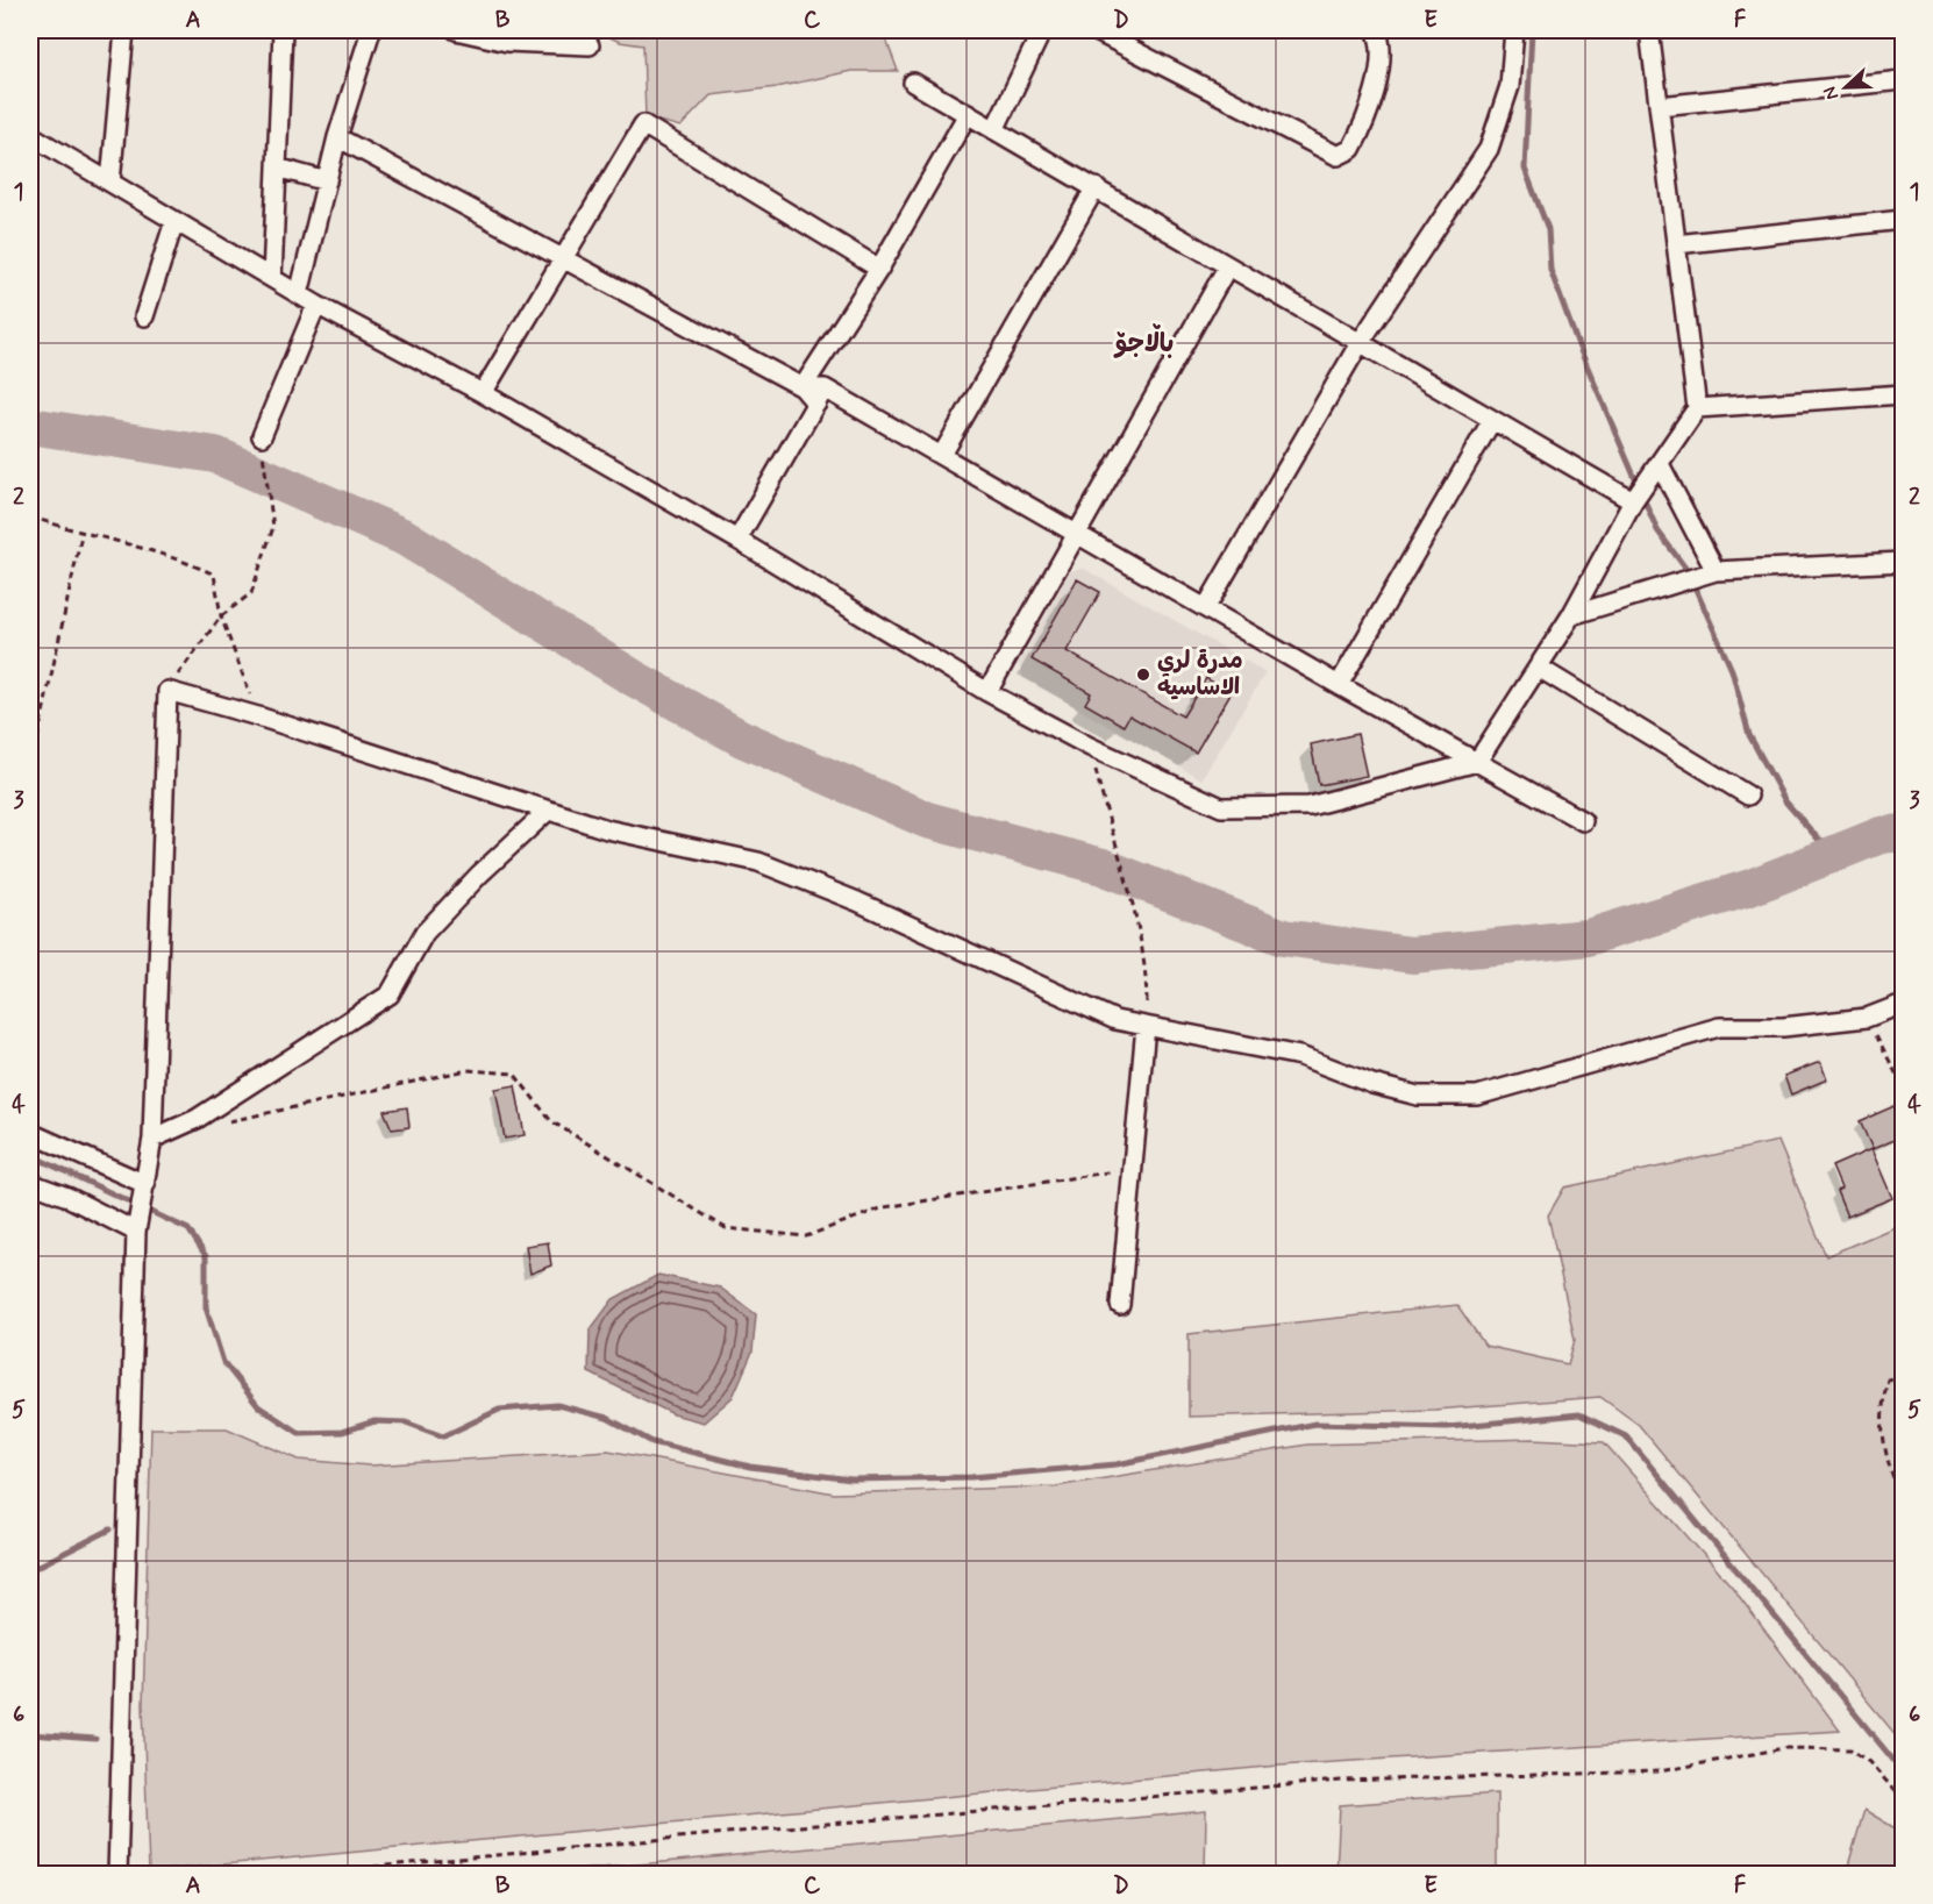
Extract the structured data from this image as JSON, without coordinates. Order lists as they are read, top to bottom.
{
  "districts": ["باڵاجۆ"],
  "places": ["مدرة لري الاساسیه"],
  "north": "left",
  "grid": {
    "columns": [
      "A",
      "B",
      "C",
      "D",
      "E",
      "F"
    ],
    "rows": [
      "1",
      "2",
      "3",
      "4",
      "5",
      "6"
    ]
  }
}
